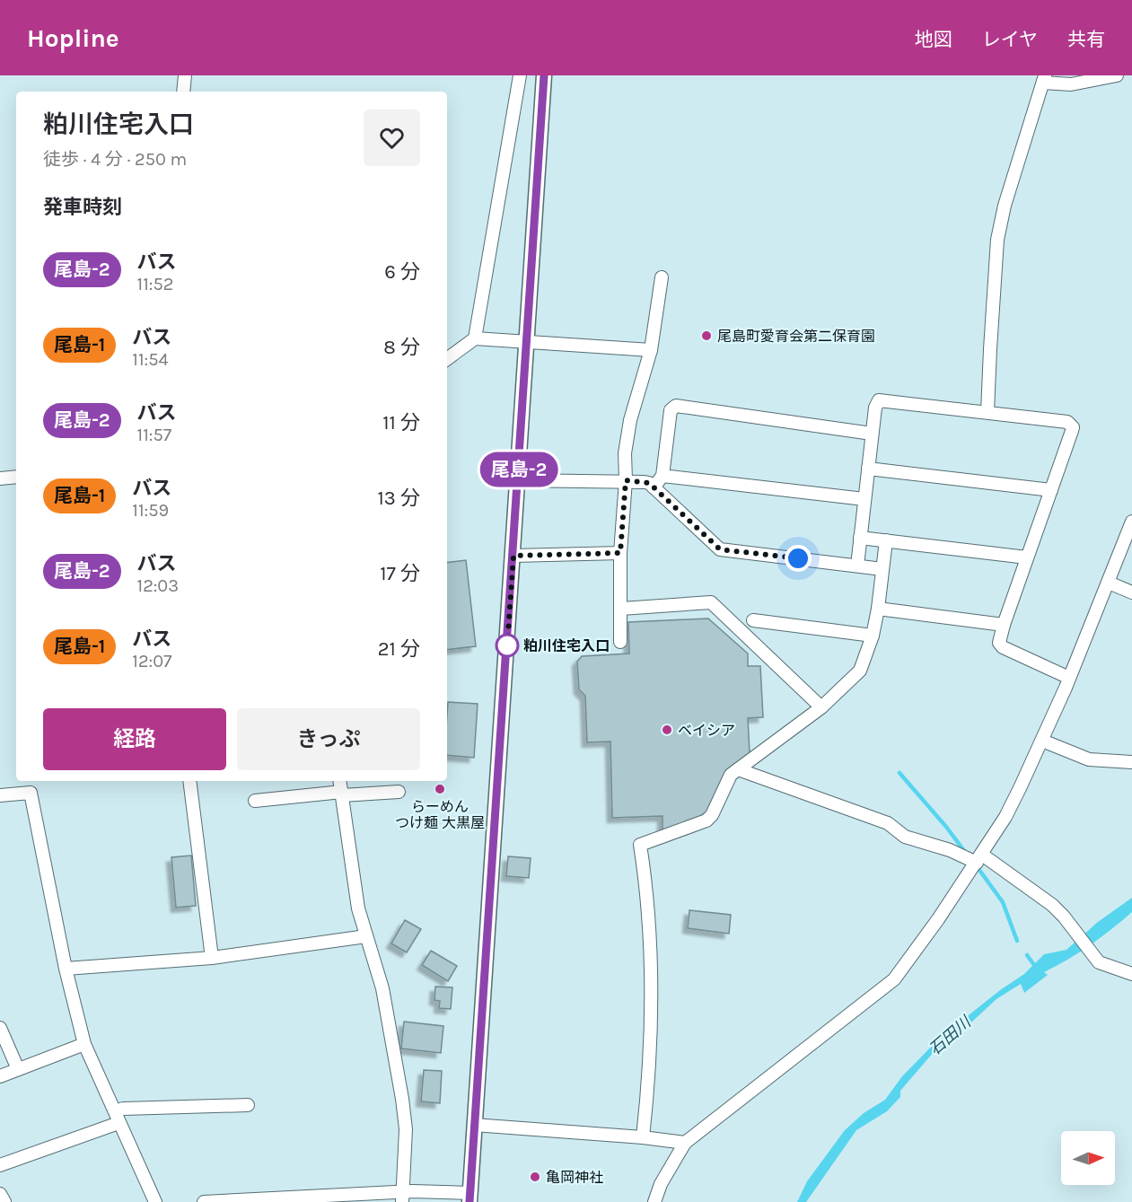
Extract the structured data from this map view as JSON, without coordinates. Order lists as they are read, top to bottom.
{
  "water": ["石田川"],
  "places": [
    "尾島町愛育会第二保育園",
    "粕川住宅入口",
    "ベイシア",
    "らーめん つけ麺 大黒屋",
    "亀岡神社"
  ],
  "lines": ["bus line 尾島-2"],
  "north": "right",
  "page": {
    "header": "Hopline",
    "nav": ["地図", "レイヤ", "共有"],
    "on_map": "尾島-2",
    "heading": [
      ["粕川住宅入口", "徒歩 · 4 分 · 250 m"],
      "発車時刻"
    ],
    "list": [
      {
        "mark": "尾島-2",
        "name": "バス",
        "note": "11:52",
        "value": "6 分"
      },
      {
        "mark": "尾島-1",
        "name": "バス",
        "note": "11:54",
        "value": "8 分"
      },
      {
        "mark": "尾島-2",
        "name": "バス",
        "note": "11:57",
        "value": "11 分"
      },
      {
        "mark": "尾島-1",
        "name": "バス",
        "note": "11:59",
        "value": "13 分"
      },
      {
        "mark": "尾島-2",
        "name": "バス",
        "note": "12:03",
        "value": "17 分"
      },
      {
        "mark": "尾島-1",
        "name": "バス",
        "note": "12:07",
        "value": "21 分"
      }
    ],
    "buttons": ["経路", "きっぷ"]
  }
}
